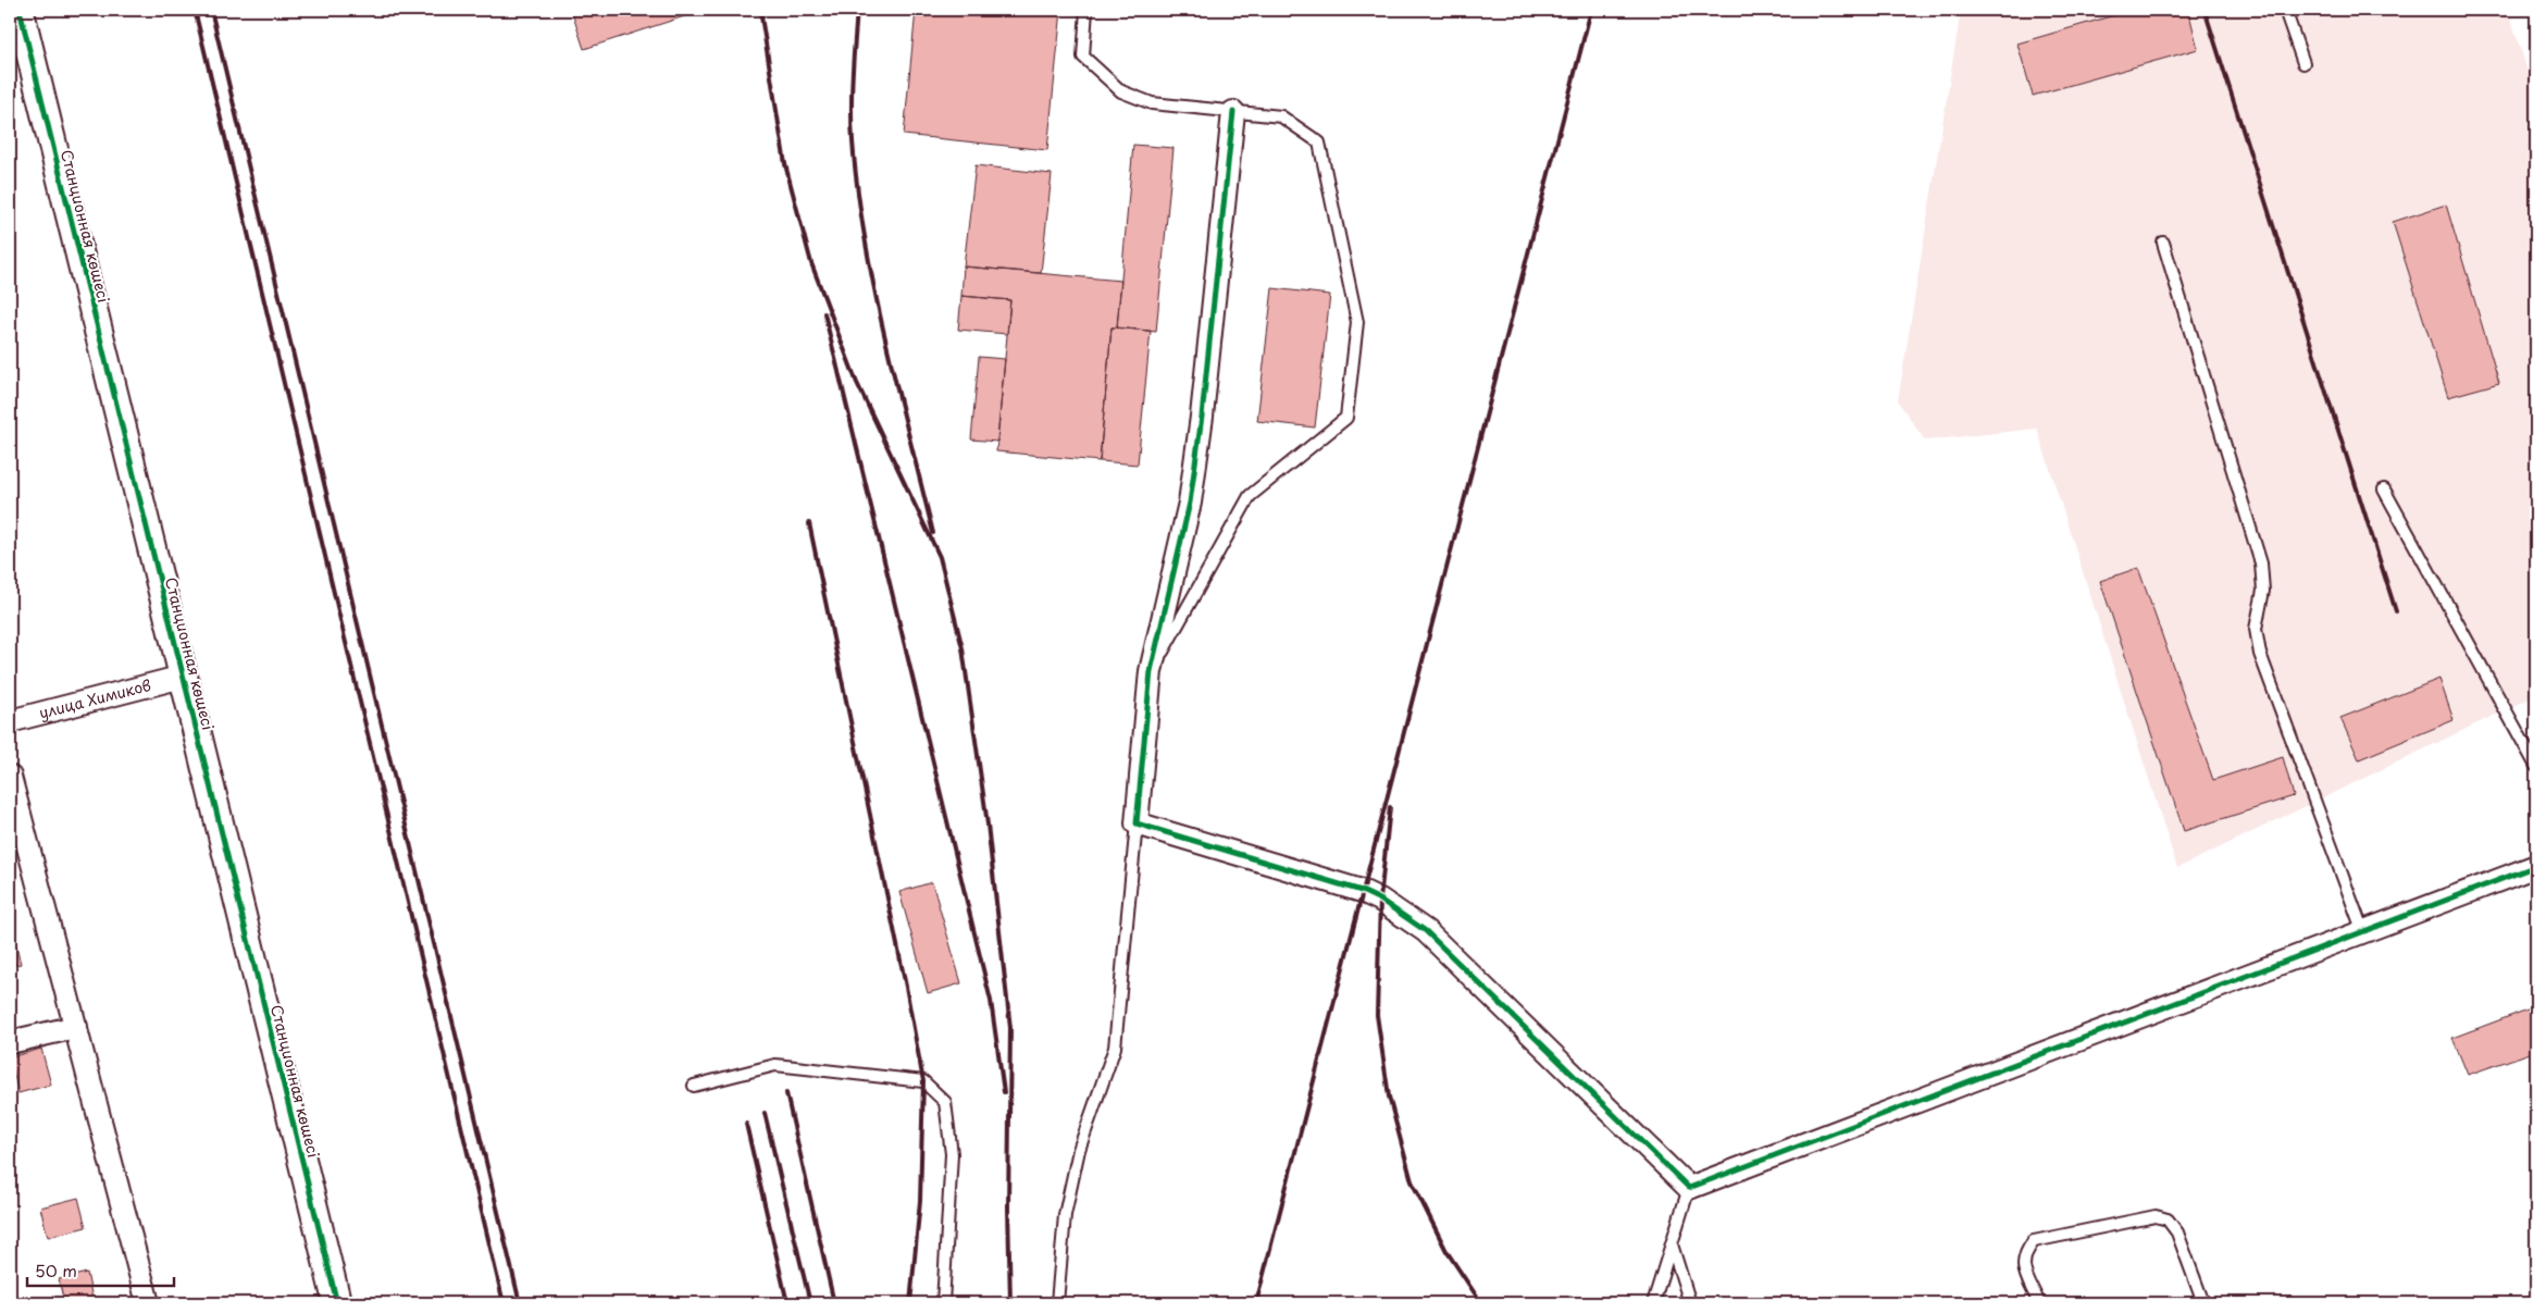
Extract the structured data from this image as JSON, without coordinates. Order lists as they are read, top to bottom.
{
  "streets": {
    "street": ["Станционная көшесі", "улица Химиков"]
  },
  "crossings": [
    ["Станционная көшесі", "улица Химиков"]
  ],
  "scale_bar": "50 m"
}
